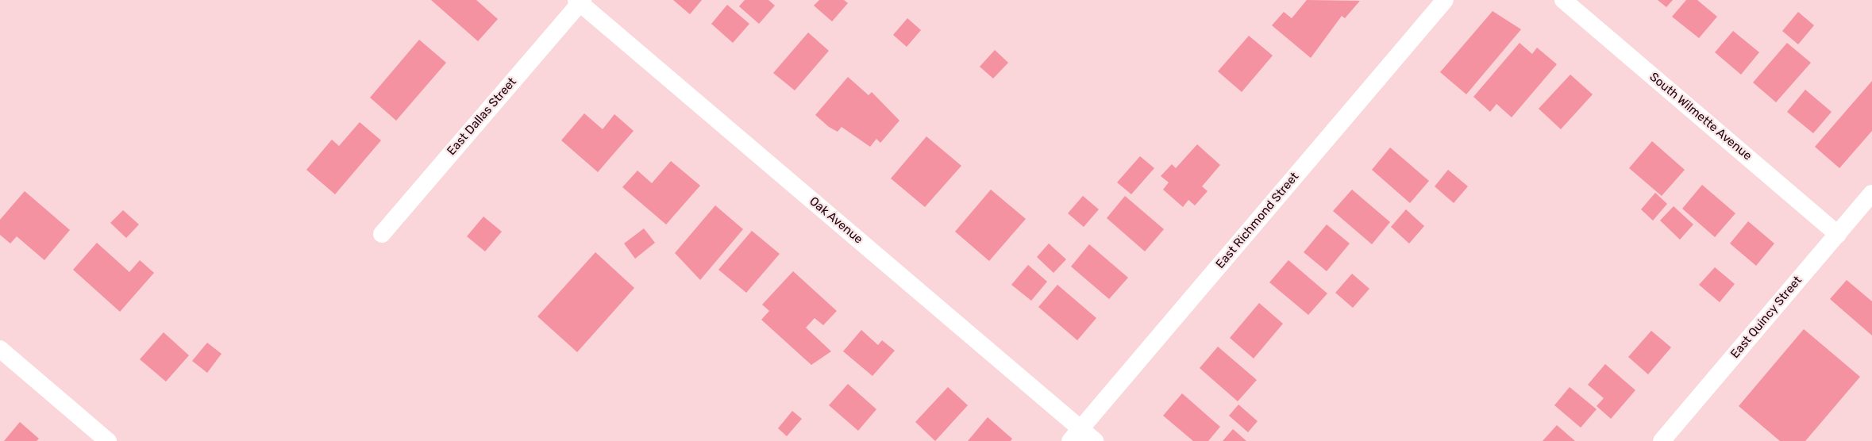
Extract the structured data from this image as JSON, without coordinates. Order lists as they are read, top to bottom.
{
  "streets": {
    "street": [
      "East Dallas Street",
      "South Wilmette Avenue",
      "Oak Avenue",
      "East Richmond Street",
      "East Quincy Street"
    ]
  },
  "crossings": [
    ["East Dallas Street", "Oak Avenue"],
    ["South Wilmette Avenue", "East Quincy Street"],
    ["Oak Avenue", "East Richmond Street"]
  ]
}
